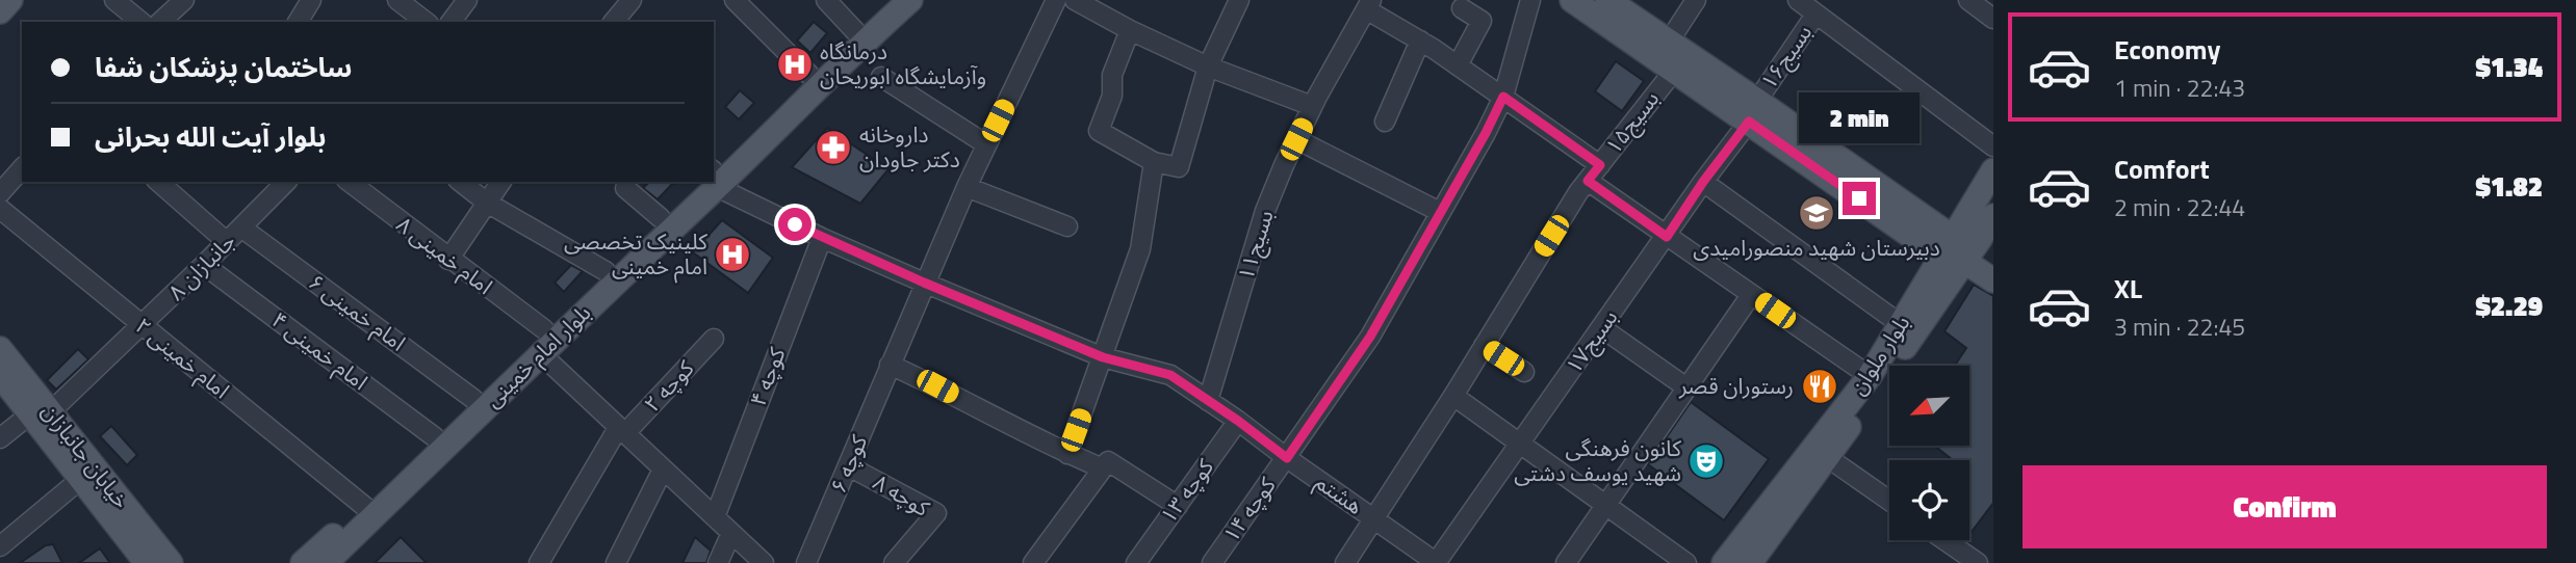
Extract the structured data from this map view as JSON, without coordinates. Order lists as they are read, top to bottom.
{
  "streets": {
    "main road": ["بلوار ملوان", "بلوار امام خمینی", "خیابان جانبازان"],
    "street": [
      "بسیج۱۶",
      "بسیج۱۵",
      "بسیج۱۱",
      "امام خمینی ۸",
      "جانبازان ۸",
      "امام خمینی ۶",
      "بسیج۱۷",
      "امام خمینی ۴",
      "امام خمینی ۲",
      "کوچه ۴",
      "کوچه ۲",
      "کوچه ۶",
      "کوچه ۱۳",
      "هشتم",
      "کوچه ۸",
      "کوچه ۱۴"
    ]
  },
  "crossings": [
    ["بسیج۱۶", "بسیج۱۷"],
    ["بسیج۱۵", "هشتم"],
    ["بسیج۱۱", "هشتم"],
    ["امام خمینی ۸", "بلوار امام خمینی"],
    ["جانبازان ۸", "امام خمینی ۶"],
    ["جانبازان ۸", "امام خمینی ۴"],
    ["جانبازان ۸", "امام خمینی ۲"],
    ["جانبازان ۸", "خیابان جانبازان"],
    ["امام خمینی ۶", "بلوار امام خمینی"],
    ["بسیج۱۷", "هشتم"],
    ["امام خمینی ۴", "بلوار امام خمینی"],
    ["بلوار امام خمینی", "امام خمینی ۲"],
    ["کوچه ۴", "هشتم"],
    ["کوچه ۶", "هشتم"],
    ["کوچه ۶", "کوچه ۸"],
    ["کوچه ۱۳", "هشتم"],
    ["هشتم", "کوچه ۱۴"]
  ],
  "places": {
    "hospital": ["درمانگاه وآزمایشگاه ابوریحان", "کلینیک تخصصی امام خمینی"],
    "pharmacy": ["داروخانه دکتر جاودان"],
    "school or university": ["دبیرستان شهید منصورامیدی"],
    "restaurant": ["رستوران قصر"],
    "theatre": ["کانون فرهنگی شهید یوسف دشتی"]
  },
  "north": "bottom left",
  "page": {
    "list": [
      {
        "name": "Economy",
        "note": "1 min · 22:43",
        "value": "$1.34"
      },
      {
        "name": "Comfort",
        "note": "2 min · 22:44",
        "value": "$1.82"
      },
      {
        "name": "XL",
        "note": "3 min · 22:45",
        "value": "$2.29"
      }
    ],
    "banner": ["ساختمان پزشکان شفا", "بلوار آیت الله بحرانی"],
    "bubble": "2 min",
    "buttons": "Confirm"
  }
}
